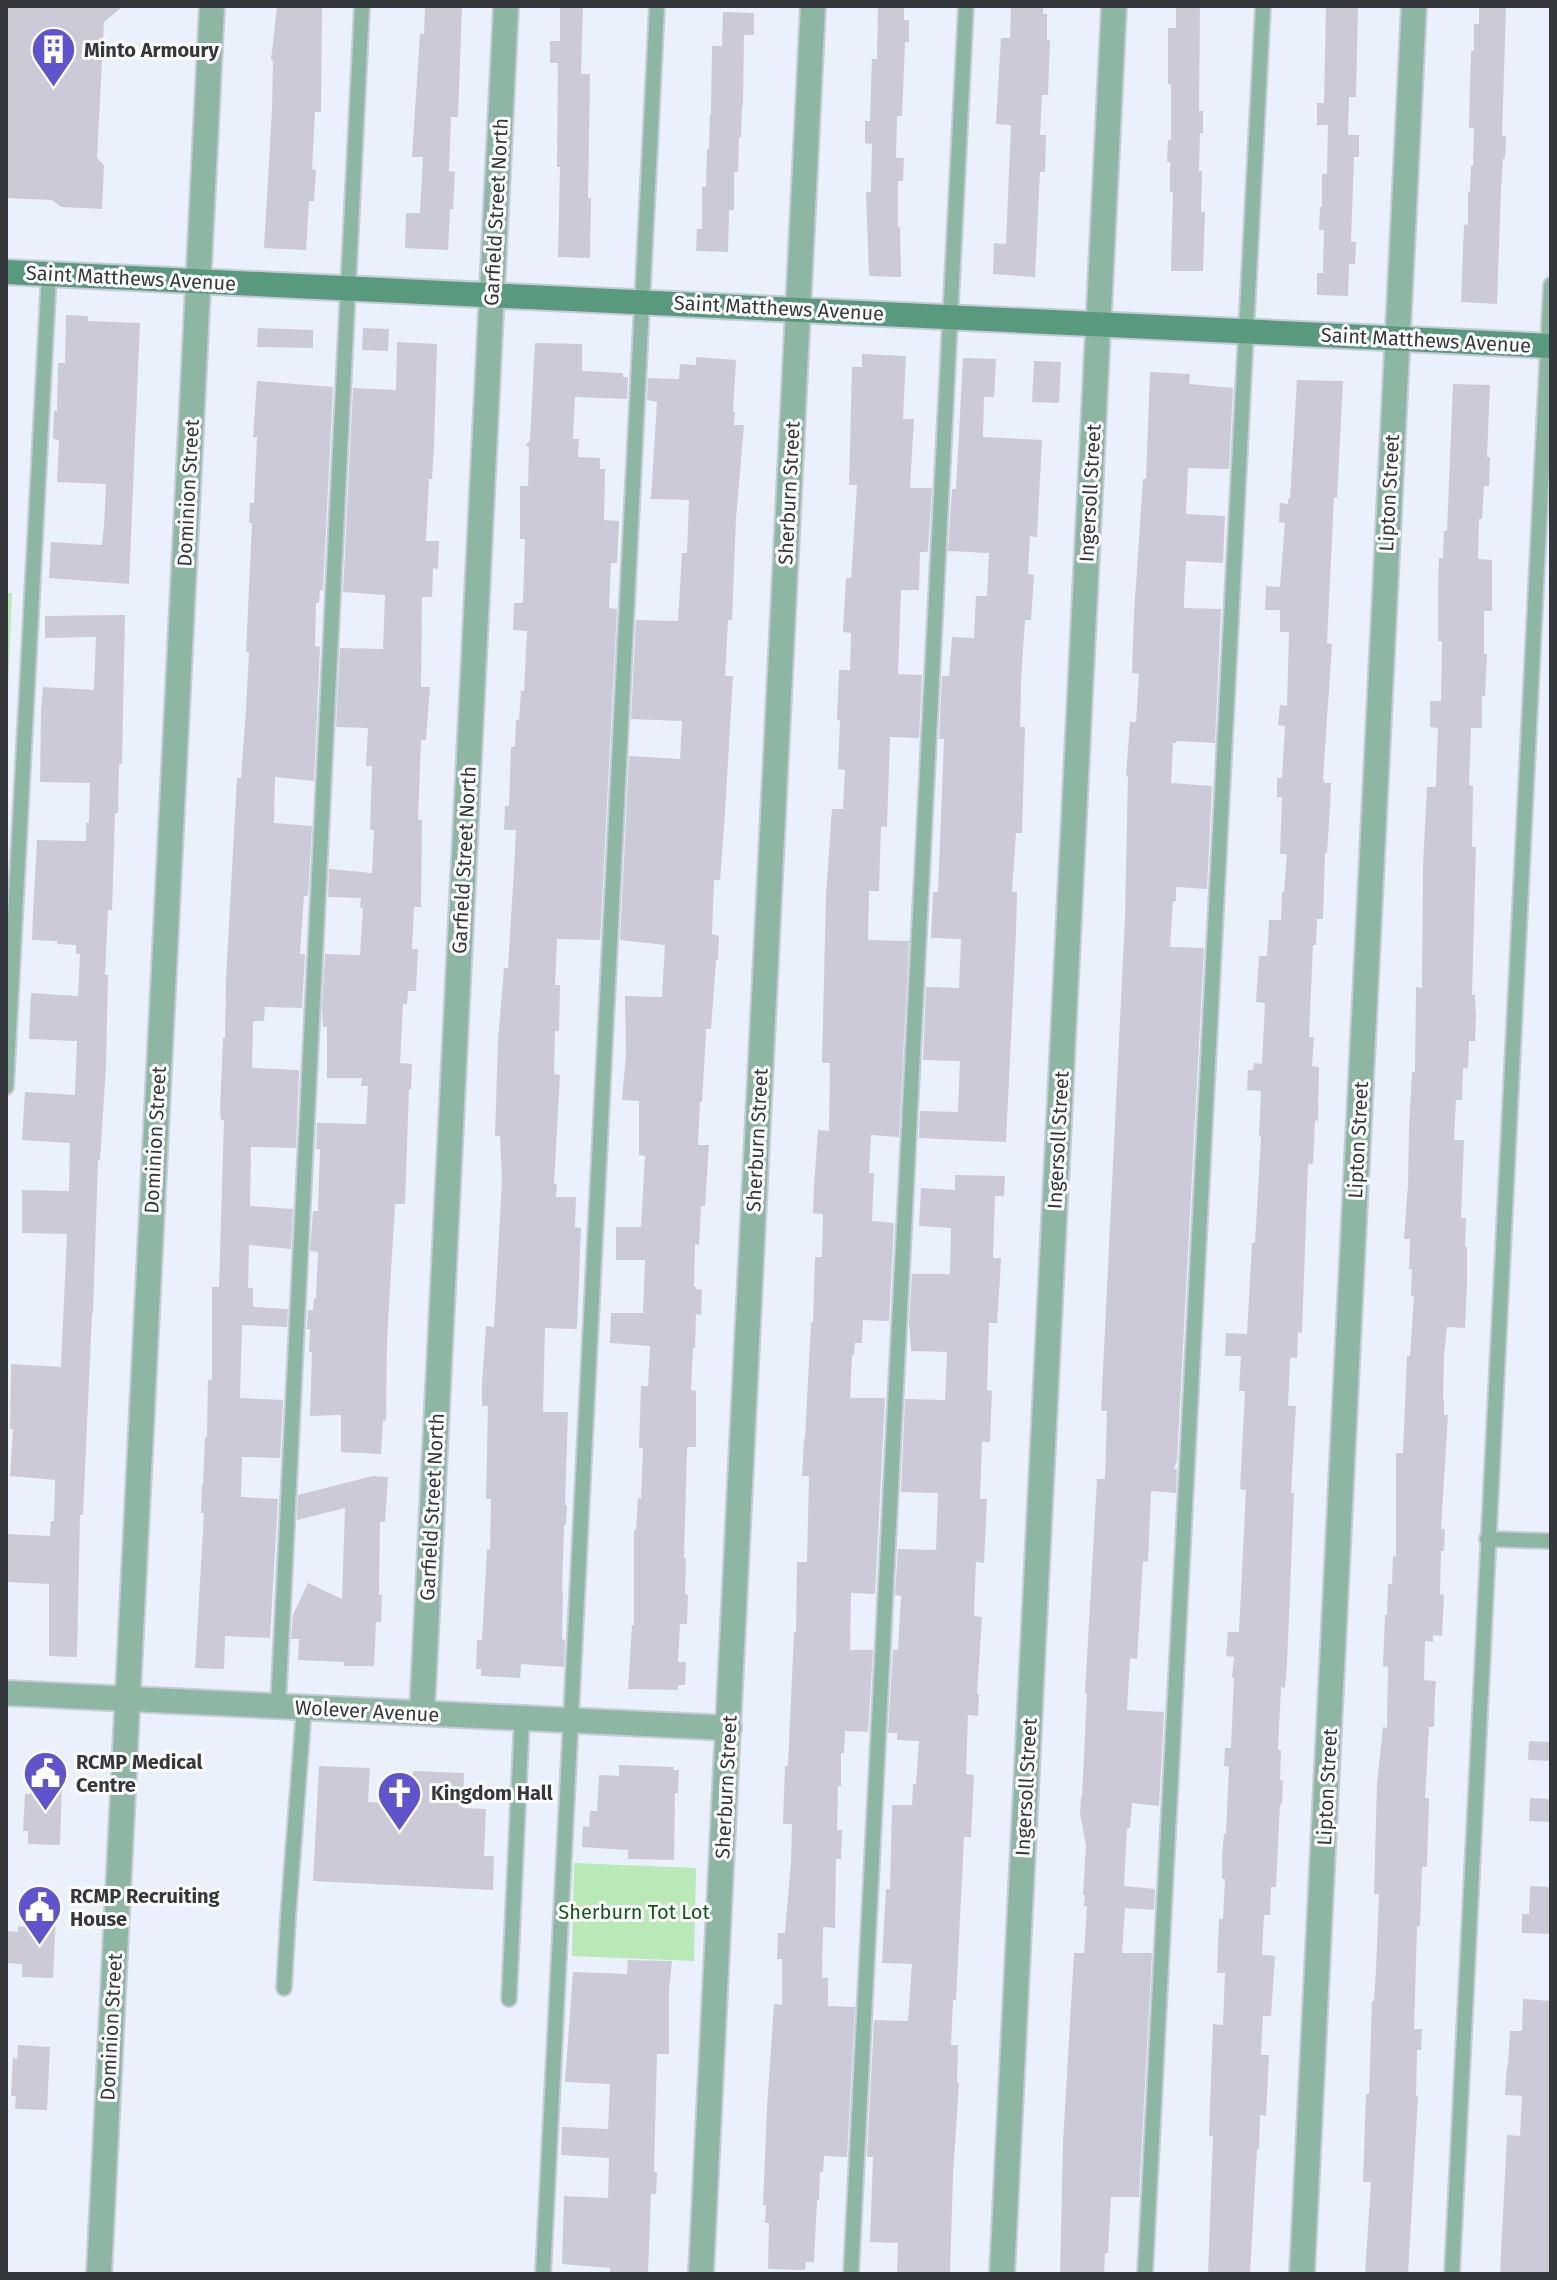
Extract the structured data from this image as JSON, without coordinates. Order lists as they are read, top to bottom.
{
  "streets": {
    "street": [
      "Garfield Street North",
      "Saint Matthews Avenue",
      "Dominion Street",
      "Sherburn Street",
      "Ingersoll Street",
      "Lipton Street",
      "Wolever Avenue"
    ]
  },
  "crossings": [
    ["Garfield Street North", "Saint Matthews Avenue"],
    ["Garfield Street North", "Wolever Avenue"],
    ["Saint Matthews Avenue", "Dominion Street"],
    ["Saint Matthews Avenue", "Sherburn Street"],
    ["Saint Matthews Avenue", "Ingersoll Street"],
    ["Saint Matthews Avenue", "Lipton Street"],
    ["Dominion Street", "Wolever Avenue"],
    ["Sherburn Street", "Wolever Avenue"]
  ],
  "parks": ["Sherburn Tot Lot"],
  "places": {
    "building": ["Minto Armoury"],
    "public building": ["RCMP Medical Centre", "RCMP Recruiting House"],
    "church": ["Kingdom Hall"]
  }
}
